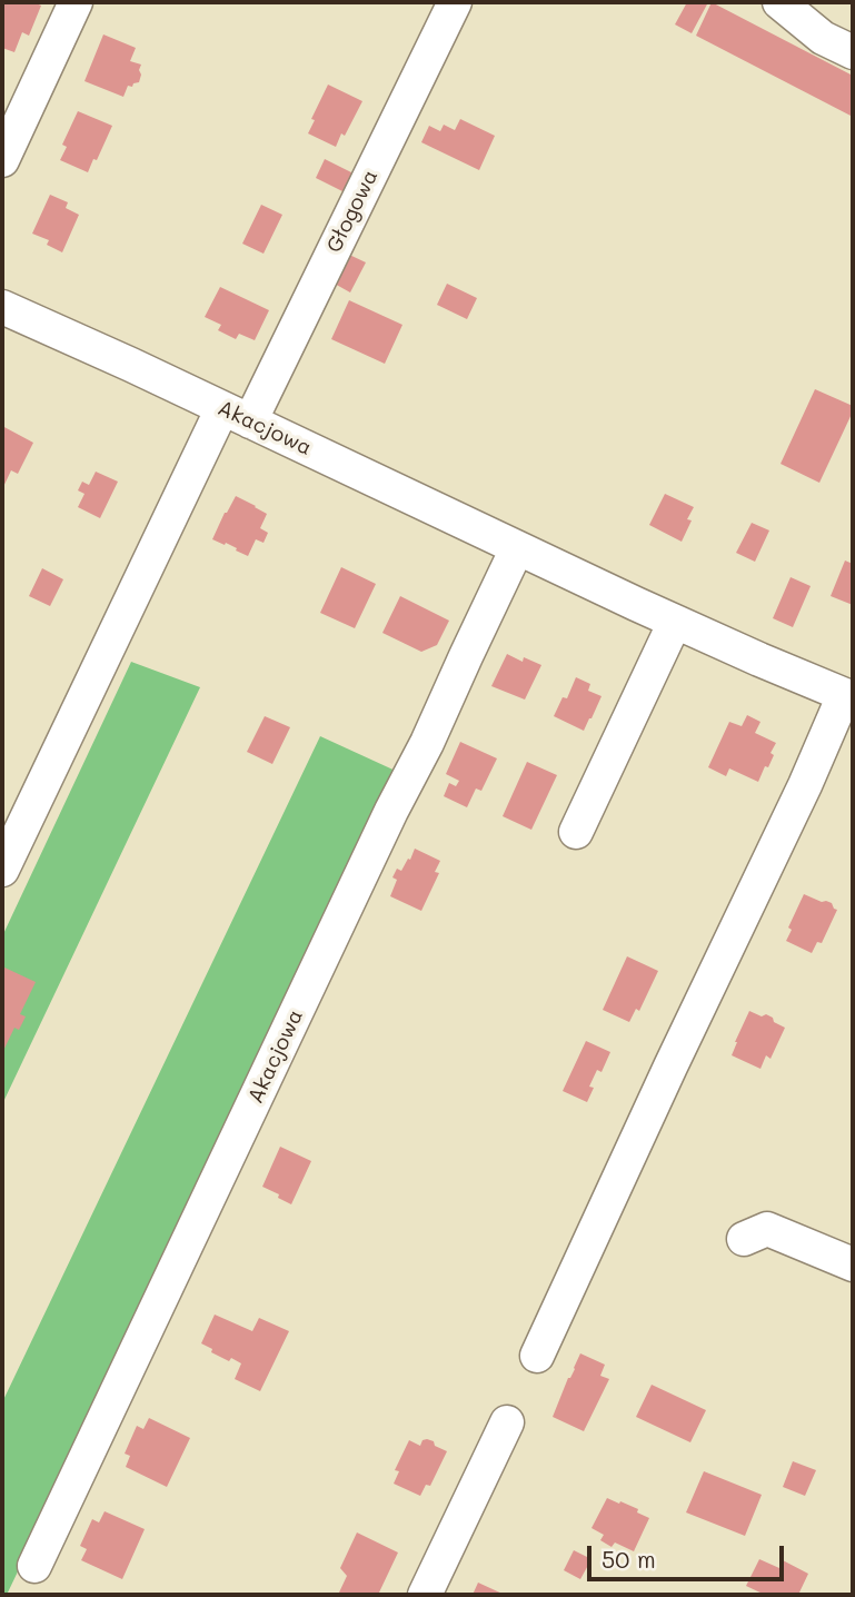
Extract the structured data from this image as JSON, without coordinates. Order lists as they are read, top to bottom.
{
  "streets": {
    "street": ["Głogowa", "Akacjowa"]
  },
  "crossings": [
    ["Głogowa", "Akacjowa"]
  ],
  "scale_bar": "50 m"
}
